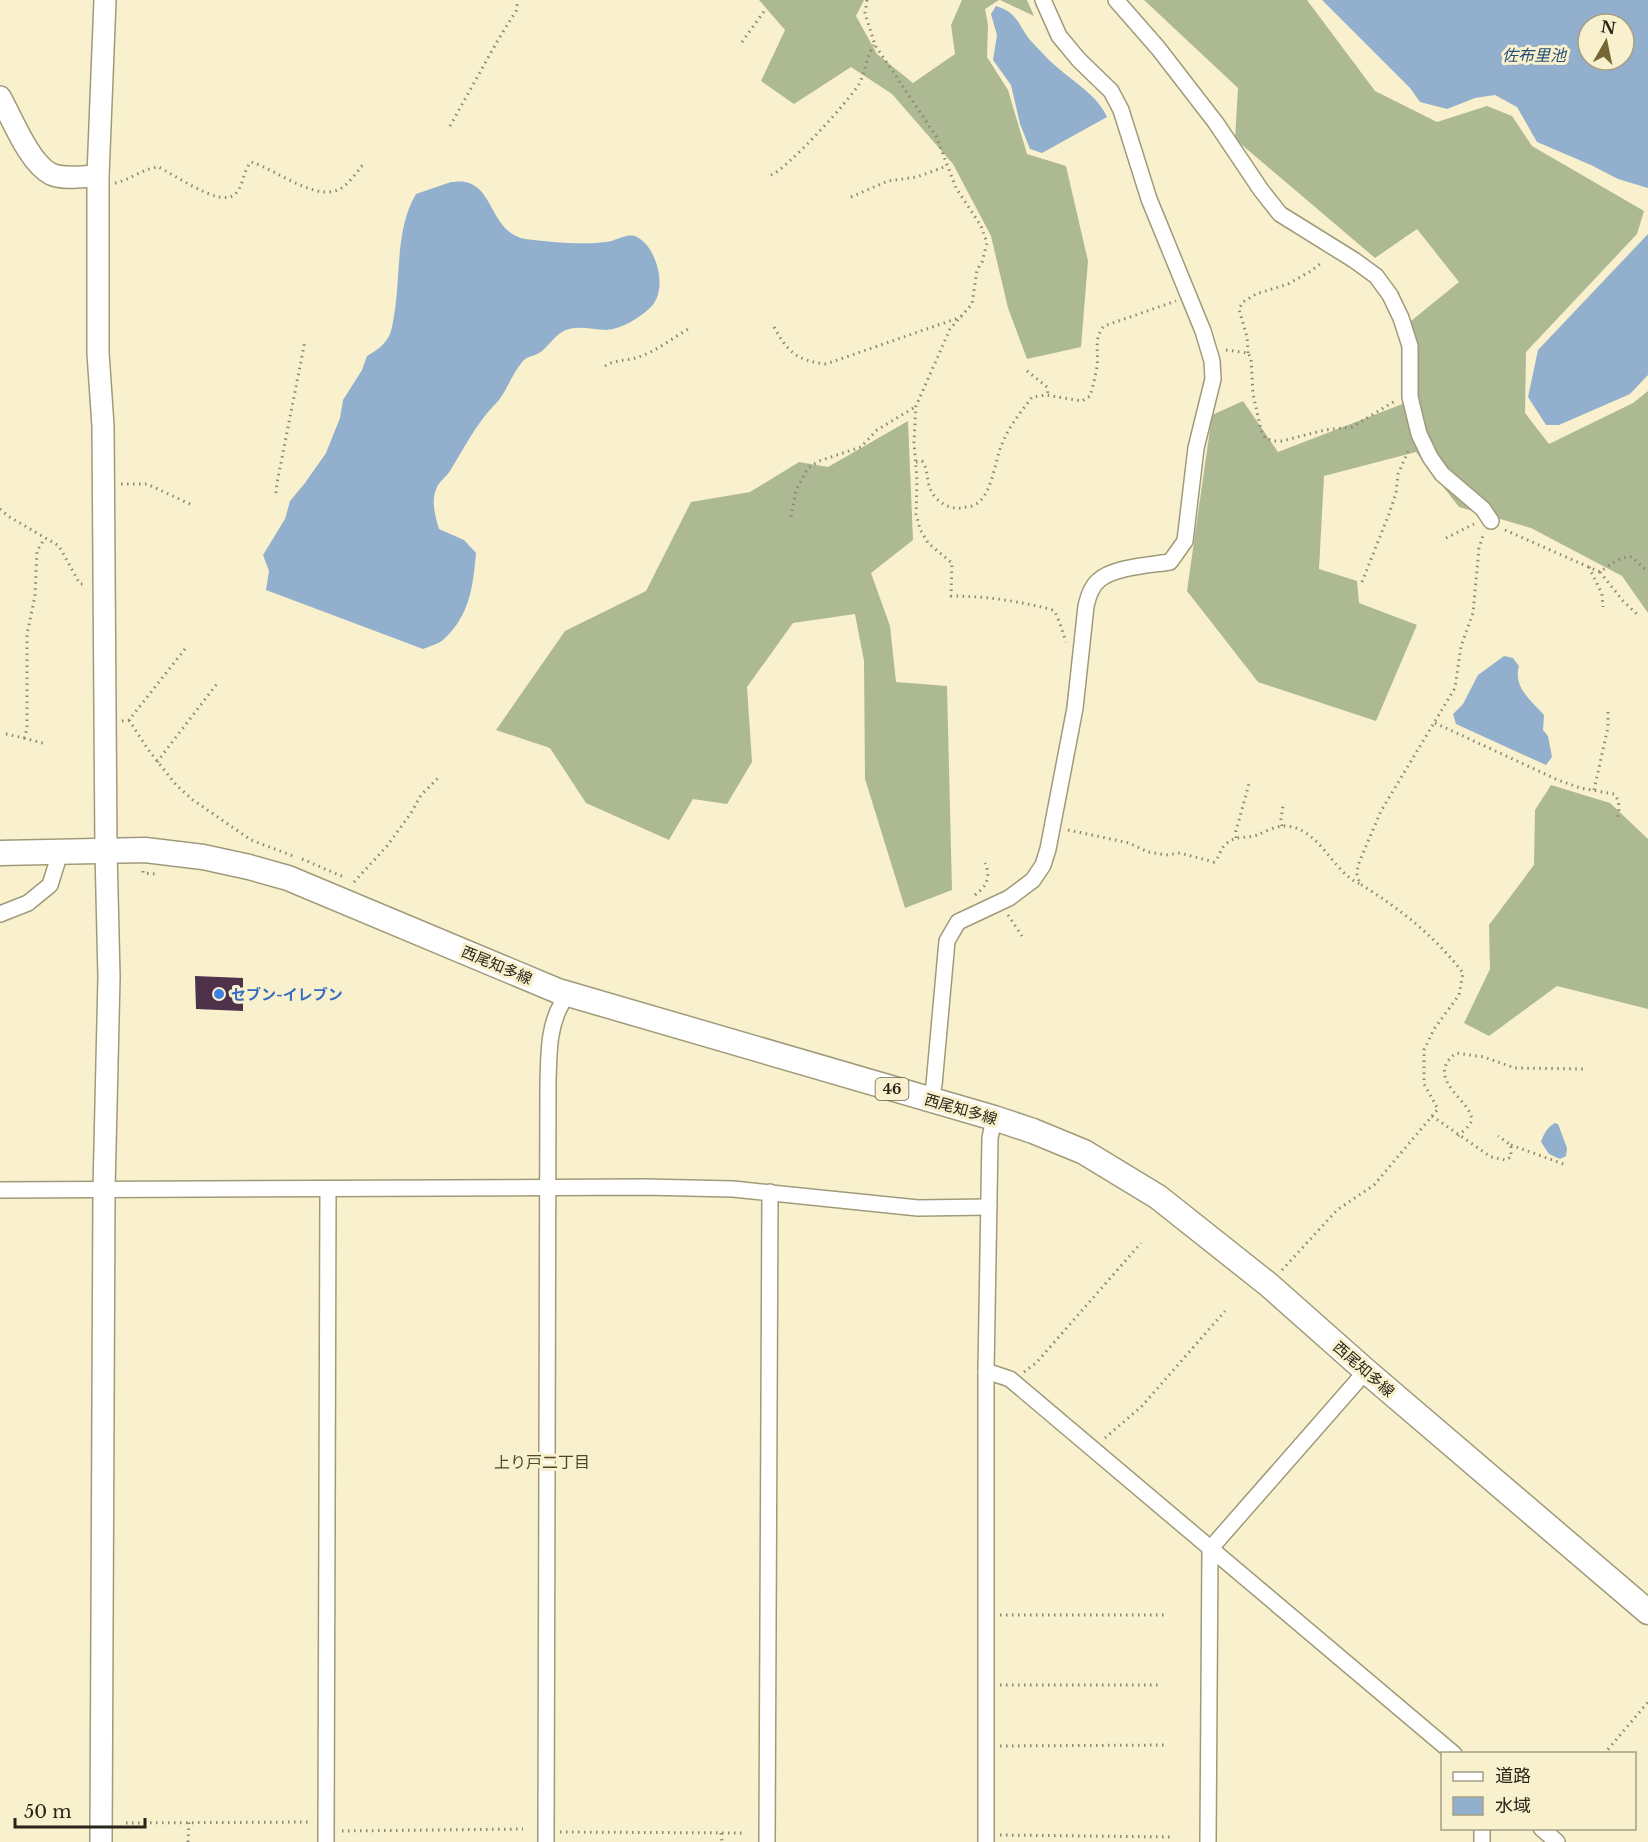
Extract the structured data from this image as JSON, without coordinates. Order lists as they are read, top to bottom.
{
  "streets": {
    "main road": ["西尾知多線", "46"]
  },
  "districts": ["上り戸二丁目"],
  "water": ["佐布里池"],
  "places": ["セブン-イレブン"],
  "legend": ["道路", "水域"],
  "scale_bar": "50 m",
  "north": "top"
}
